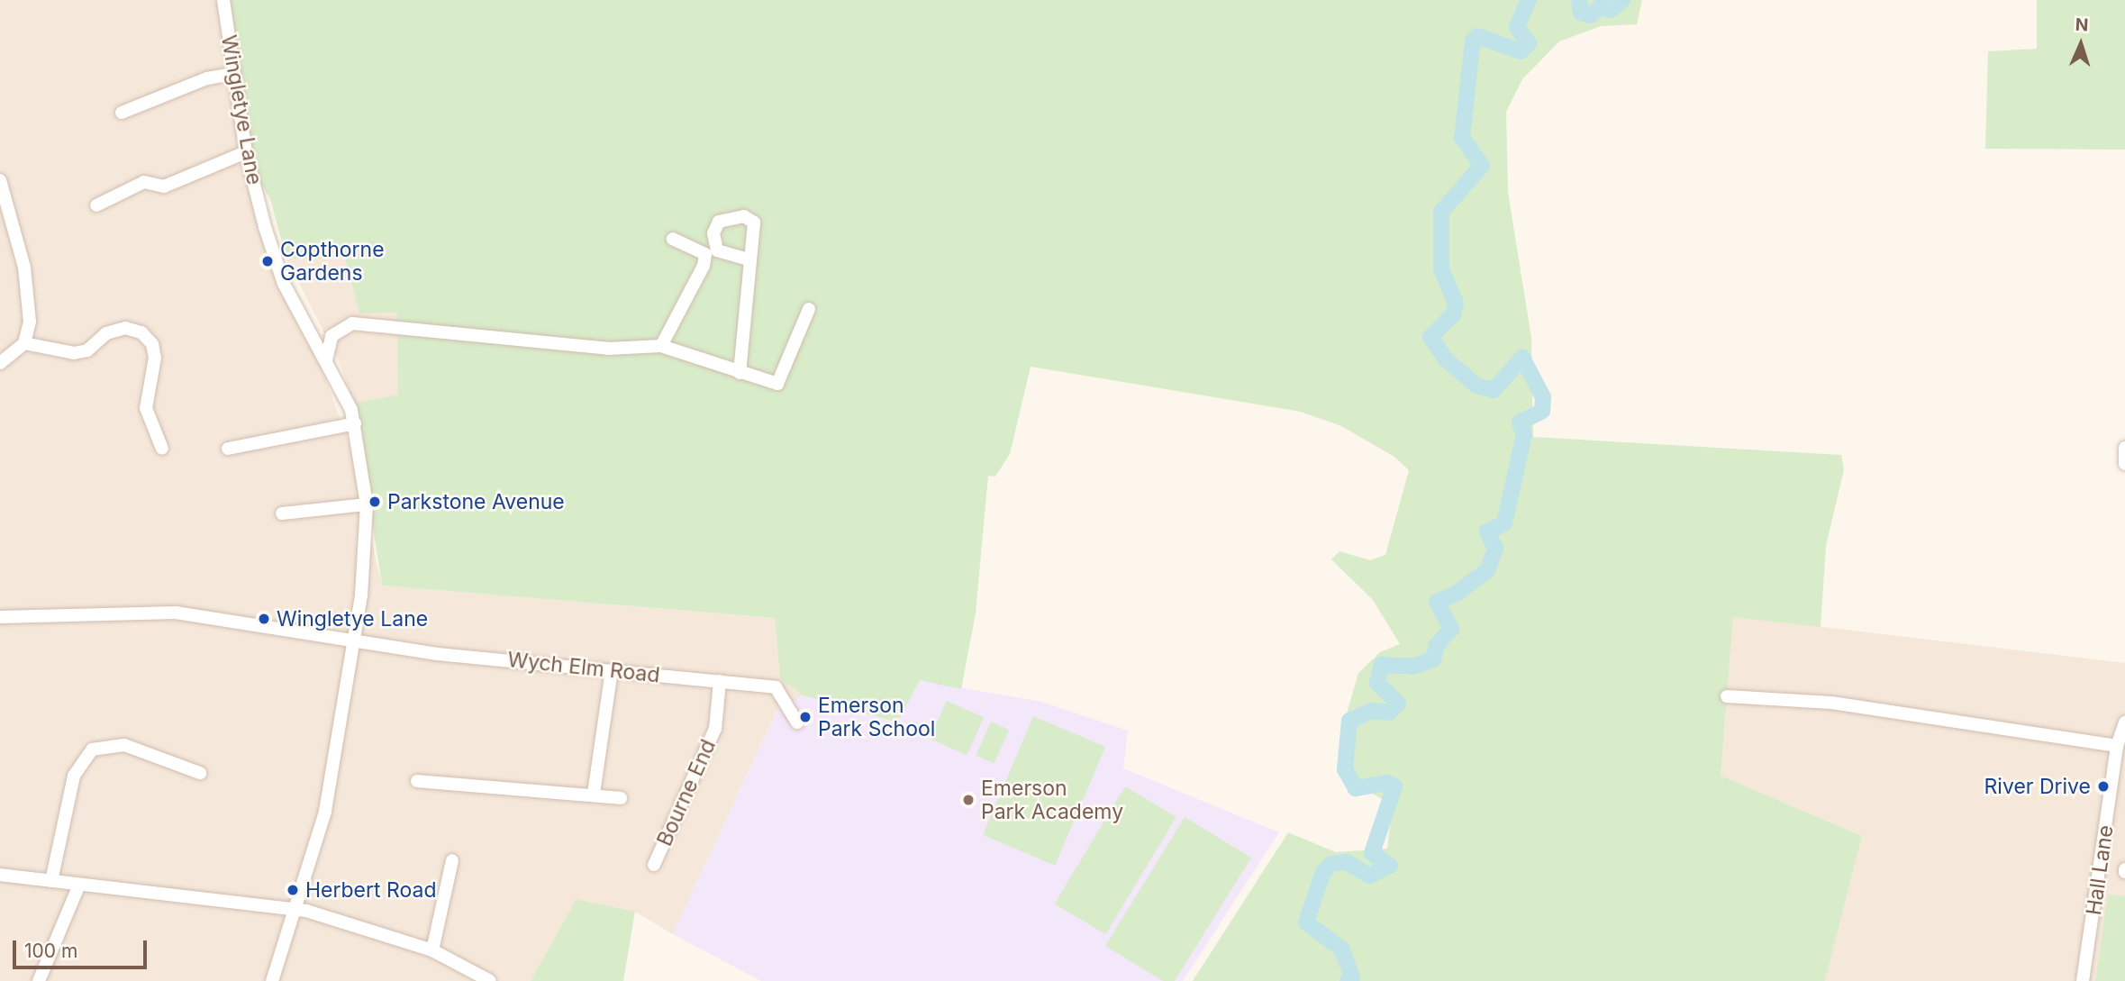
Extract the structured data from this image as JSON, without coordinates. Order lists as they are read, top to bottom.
{
  "streets": {
    "street": [
      "Wingletye Lane",
      "Wych Elm Road",
      "Bourne End",
      "Hall Lane"
    ]
  },
  "crossings": [
    ["Wingletye Lane", "Wych Elm Road"],
    ["Wych Elm Road", "Bourne End"]
  ],
  "places": [
    "Copthorne Gardens",
    "Parkstone Avenue",
    "Wingletye Lane",
    "Emerson Park School",
    "River Drive",
    "Emerson Park Academy",
    "Herbert Road"
  ],
  "scale_bar": "100 m",
  "north": "top"
}
